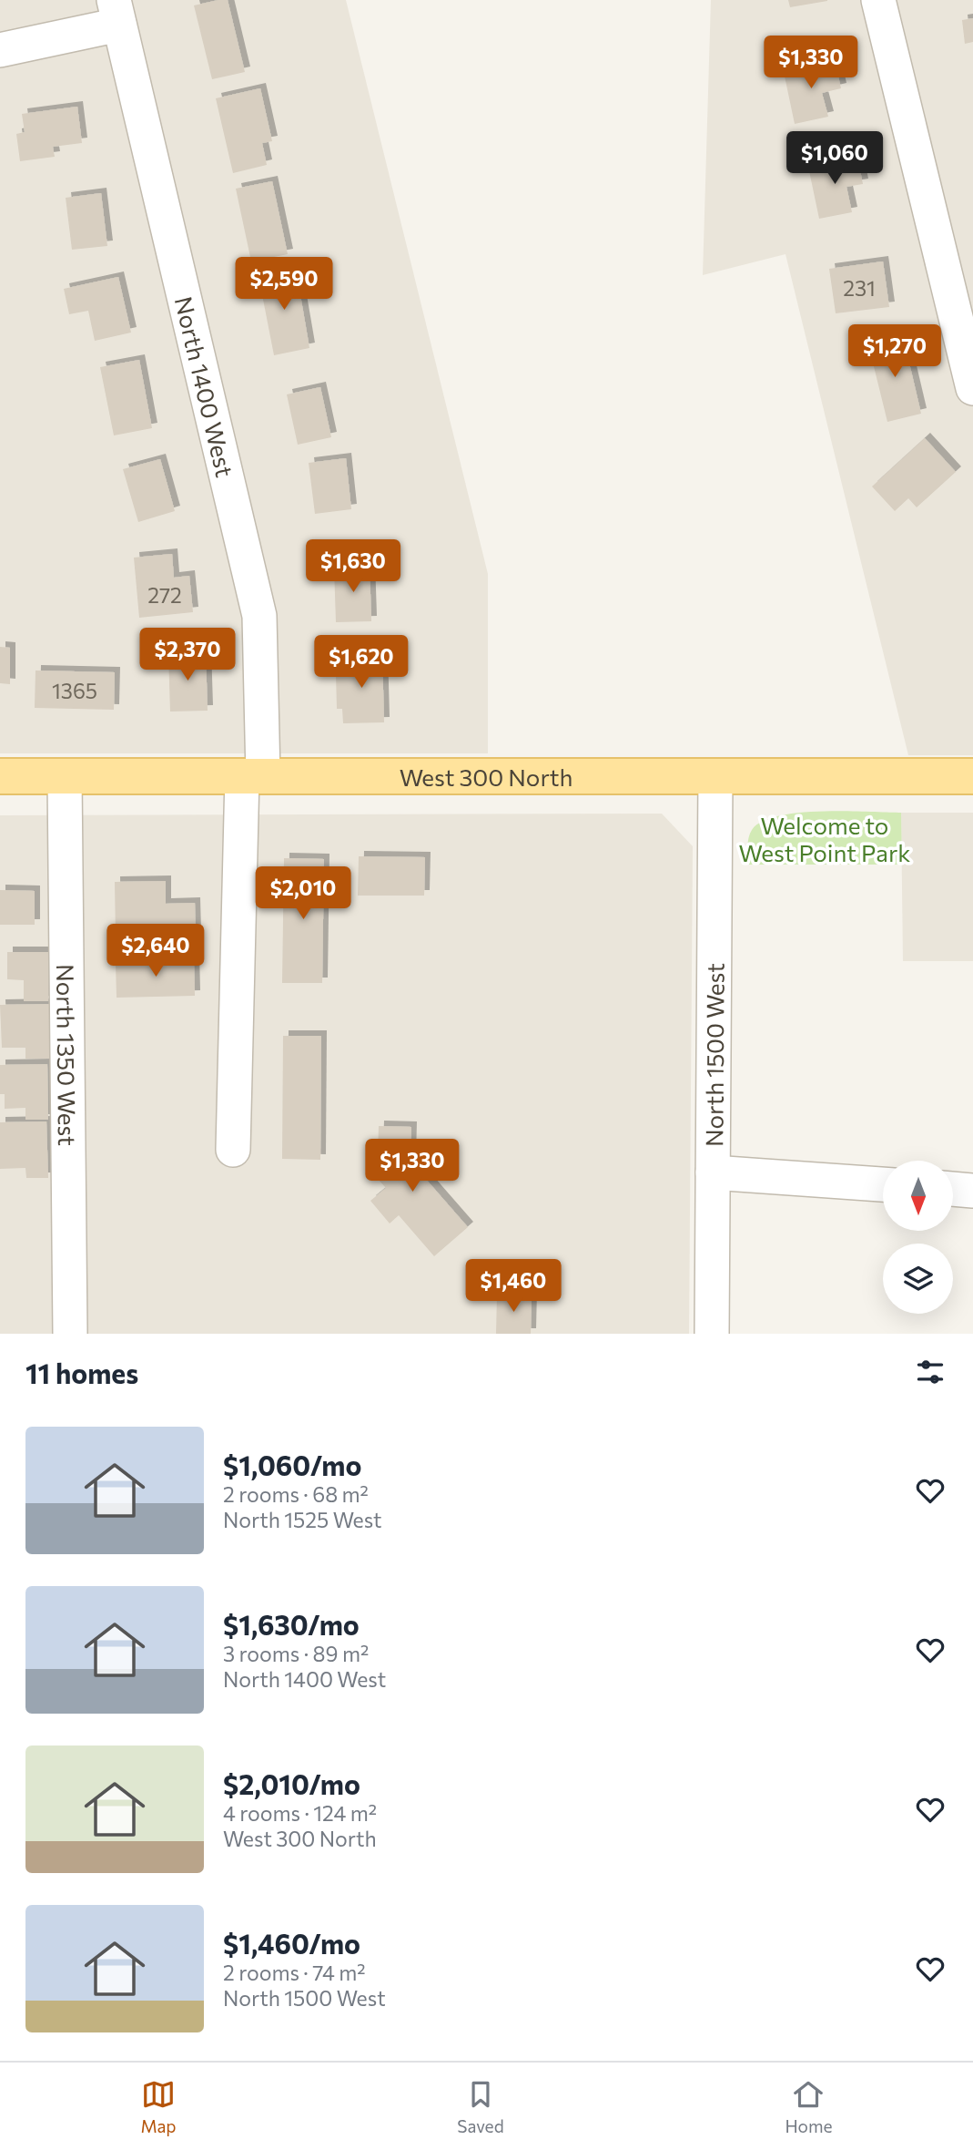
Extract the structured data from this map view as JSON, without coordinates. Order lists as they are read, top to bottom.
{
  "streets": {
    "main road": ["West 300 North"],
    "street": ["North 1400 West", "North 1350 West", "North 1500 West"]
  },
  "crossings": [
    ["North 1400 West", "West 300 North"],
    ["West 300 North", "North 1350 West"],
    ["West 300 North", "North 1500 West"]
  ],
  "parks": ["Welcome to West Point Park"],
  "house_numbers": ["231", "272", "1365"],
  "north": "bottom",
  "page": {
    "price": [
      "$1,330",
      "$1,060",
      "$2,590",
      "$1,270",
      "$1,630",
      "$2,370",
      "$1,620",
      "$2,010",
      "$2,640",
      "$1,330",
      "$1,460"
    ],
    "heading": "11 homes",
    "list": [
      {
        "name": "$1,060/mo",
        "note": "2 rooms · 68 m² · North 1525 West"
      },
      {
        "name": "$1,630/mo",
        "note": "3 rooms · 89 m² · North 1400 West"
      },
      {
        "name": "$2,010/mo",
        "note": "4 rooms · 124 m² · West 300 North"
      },
      {
        "name": "$1,460/mo",
        "note": "2 rooms · 74 m² · North 1500 West"
      }
    ],
    "tabs": ["Map", "Saved", "Home"]
  }
}
